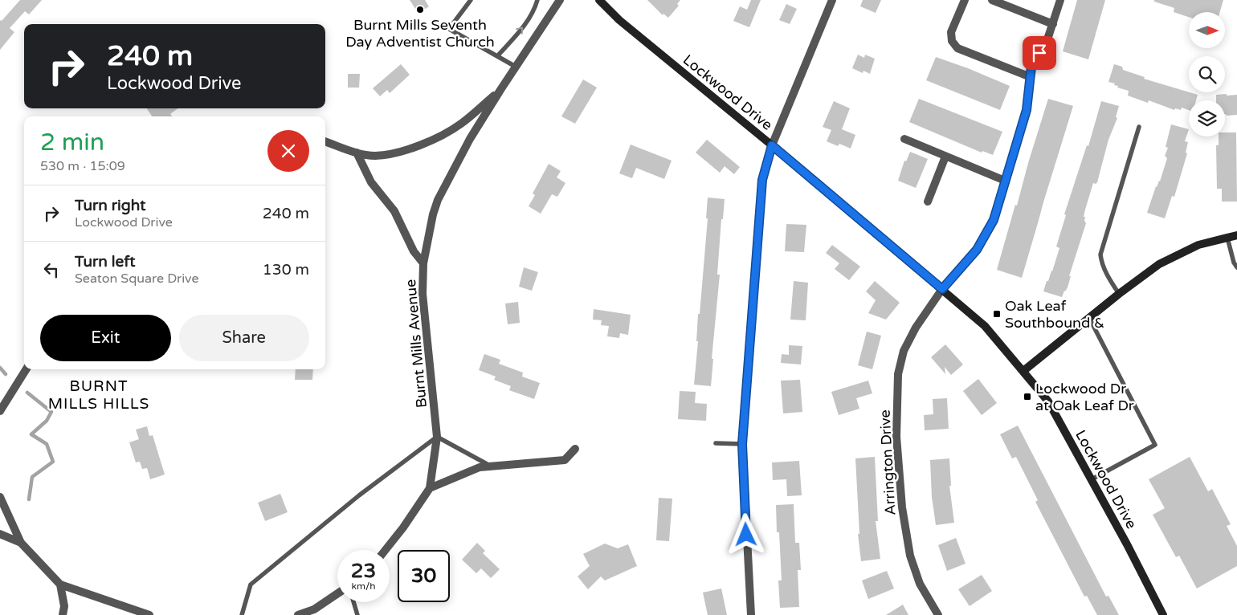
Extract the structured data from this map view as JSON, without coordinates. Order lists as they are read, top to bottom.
{
  "streets": {
    "street": ["Lockwood Drive", "Burnt Mills Avenue", "Arrington Drive"]
  },
  "crossings": [
    ["Lockwood Drive", "Arrington Drive"]
  ],
  "districts": ["BURNT MILLS HILLS"],
  "places": {
    "other": ["Burnt Mills Seventh Day Adventist Church"],
    "transit": ["Oak Leaf Southbound &", "Lockwood Dr at Oak Leaf Dr"]
  },
  "north": "right",
  "page": {
    "turn": ["240 m", "Lockwood Drive"],
    "heading": ["2 min", "530 m · 15:09"],
    "list": [
      {
        "name": "Turn right",
        "note": "Lockwood Drive",
        "value": "240 m"
      },
      {
        "name": "Turn left",
        "note": "Seaton Square Drive",
        "value": "130 m"
      }
    ],
    "buttons": ["Exit", "Share"],
    "speed": "23 km/h",
    "limit": "30"
  }
}
